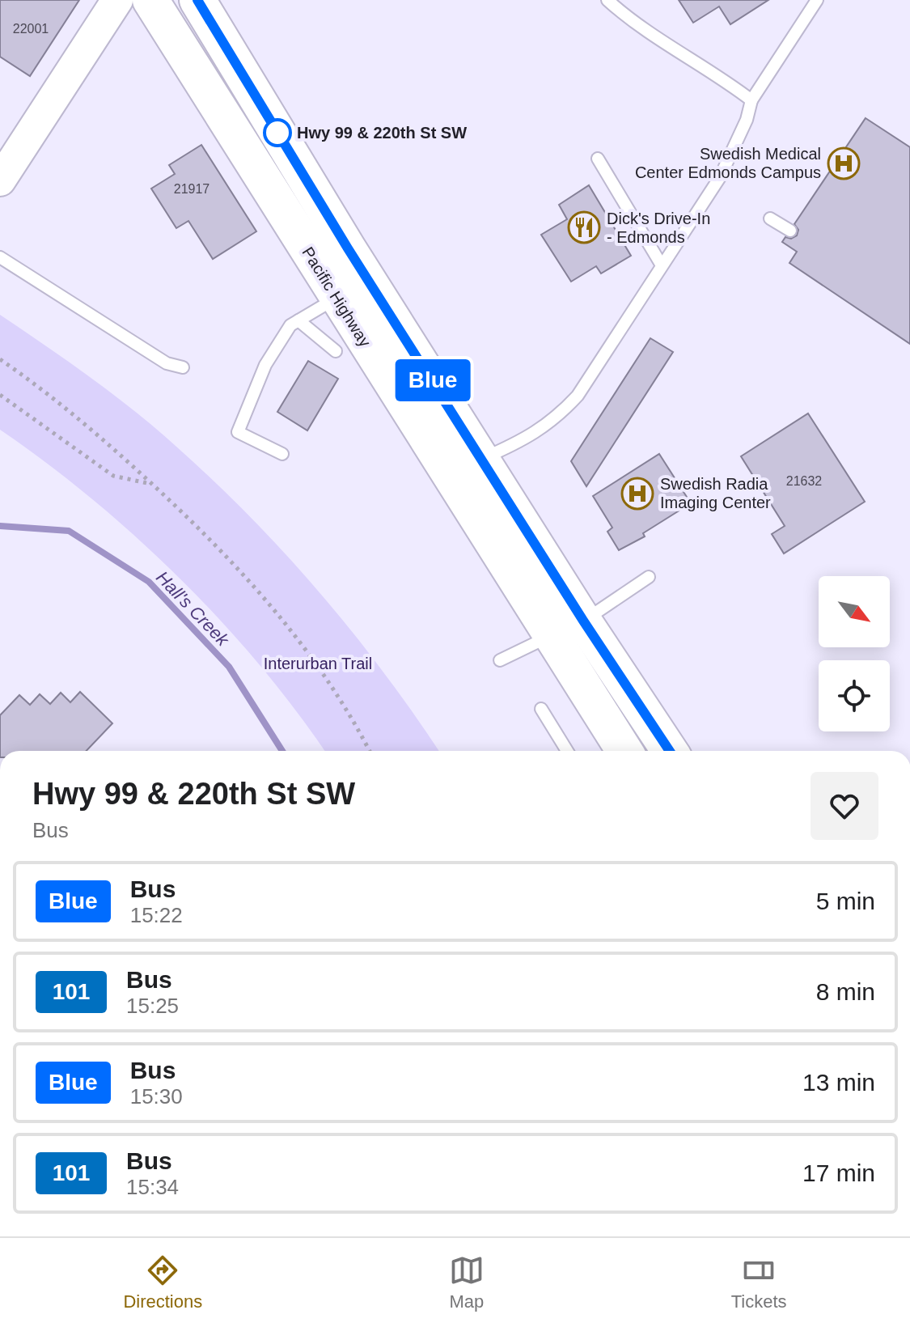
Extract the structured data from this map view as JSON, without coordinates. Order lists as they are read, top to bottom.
{
  "streets": {
    "highway": ["Pacific Highway"]
  },
  "water": ["Hall's Creek"],
  "parks": ["Interurban Trail"],
  "places": {
    "other": ["Hwy 99 & 220th St SW"],
    "hospital": ["Swedish Medical Center Edmonds Campus", "Swedish Radia Imaging Center"],
    "restaurant": ["Dick's Drive-In - Edmonds"]
  },
  "lines": ["bus line Blue"],
  "house_numbers": ["22001", "21917", "21632"],
  "north": "bottom right",
  "page": {
    "on_map": "Blue",
    "heading": ["Hwy 99 & 220th St SW", "Bus"],
    "list": [
      {
        "mark": "Blue",
        "name": "Bus",
        "note": "15:22",
        "value": "5 min"
      },
      {
        "mark": "101",
        "name": "Bus",
        "note": "15:25",
        "value": "8 min"
      },
      {
        "mark": "Blue",
        "name": "Bus",
        "note": "15:30",
        "value": "13 min"
      },
      {
        "mark": "101",
        "name": "Bus",
        "note": "15:34",
        "value": "17 min"
      }
    ],
    "tabs": ["Directions", "Map", "Tickets"]
  }
}
